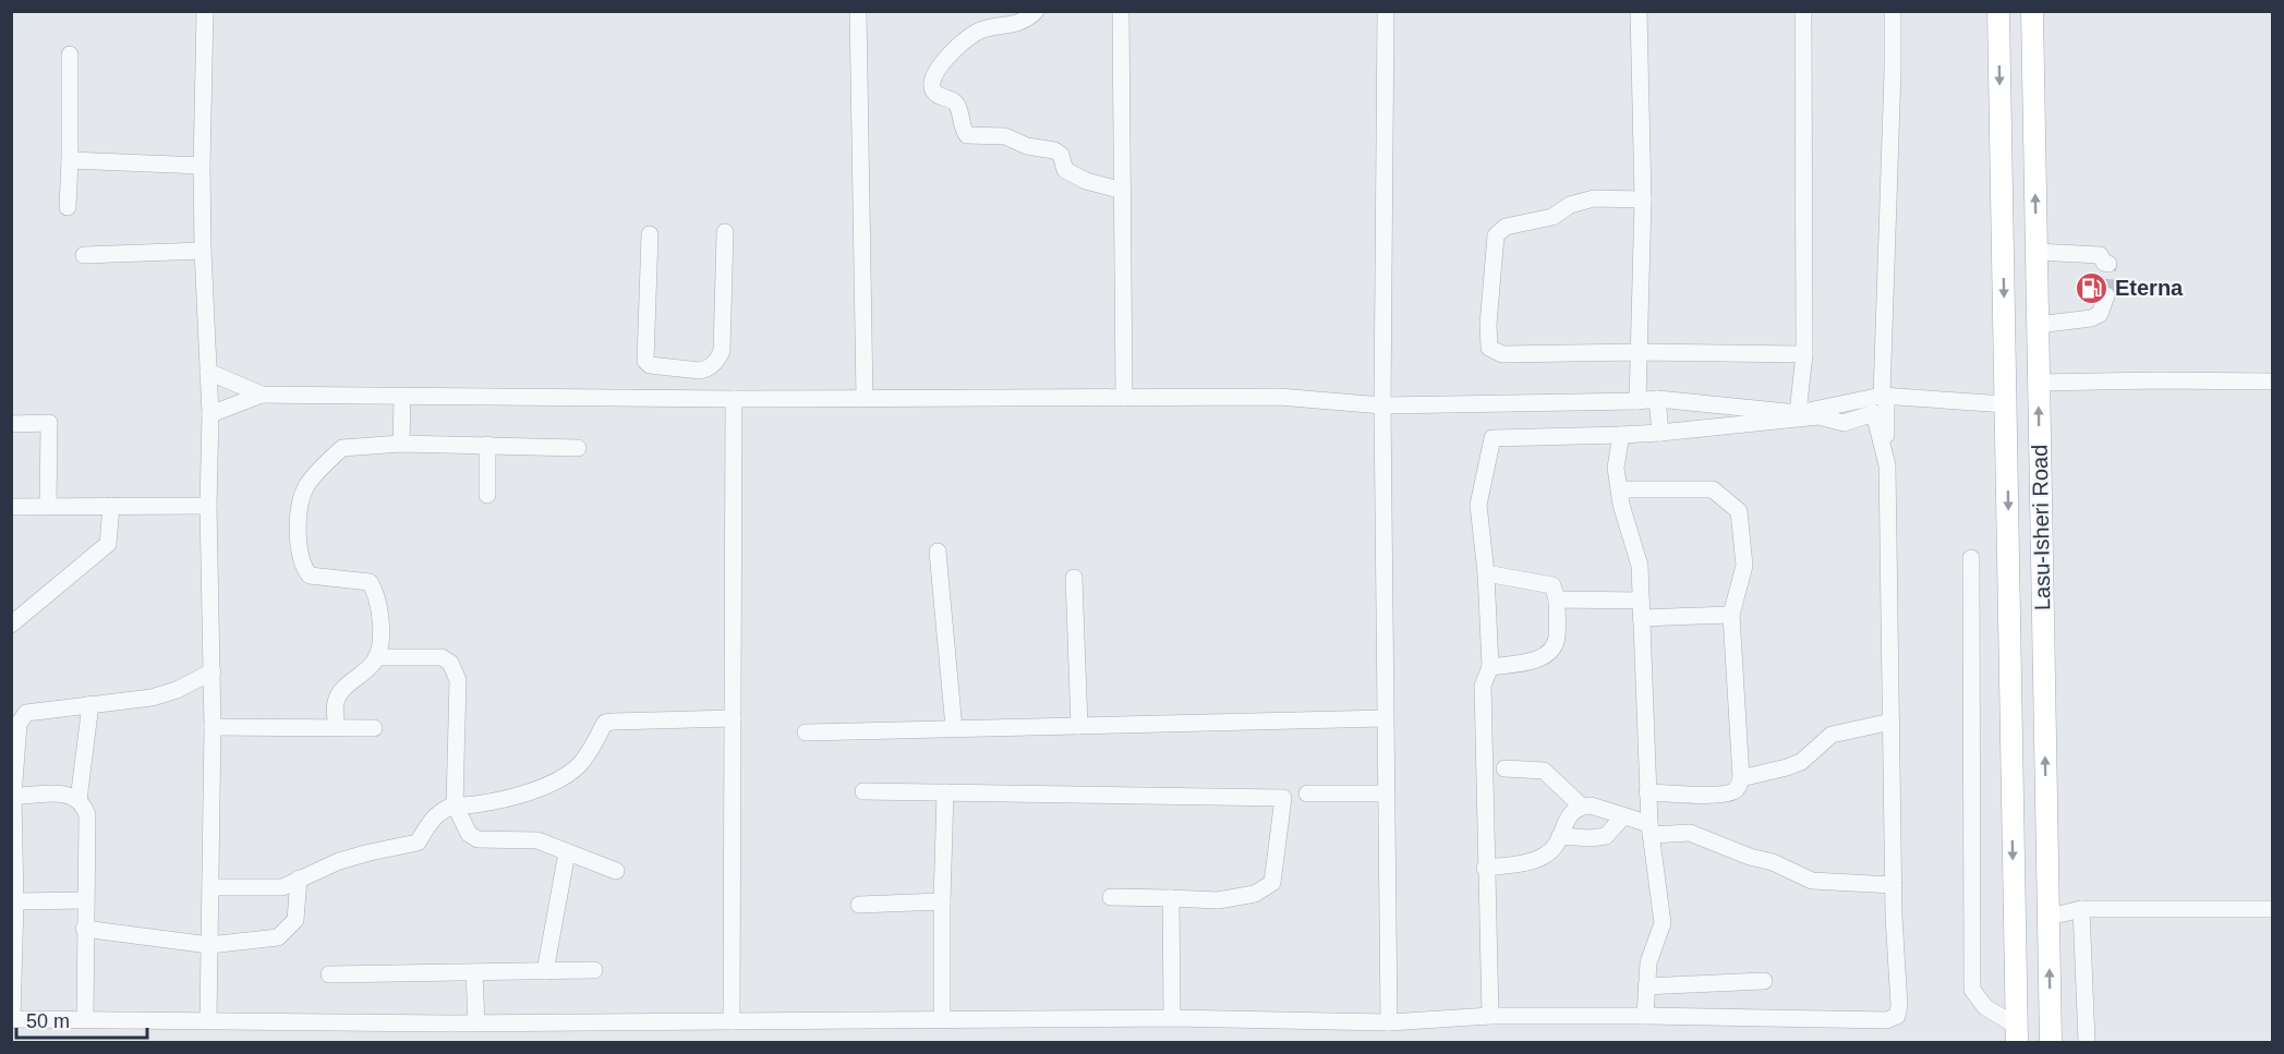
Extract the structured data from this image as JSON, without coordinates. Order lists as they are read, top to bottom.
{
  "streets": {
    "main road": ["Lasu-Isheri Road"]
  },
  "places": {
    "fuel station": ["Eterna"]
  },
  "scale_bar": "50 m"
}
